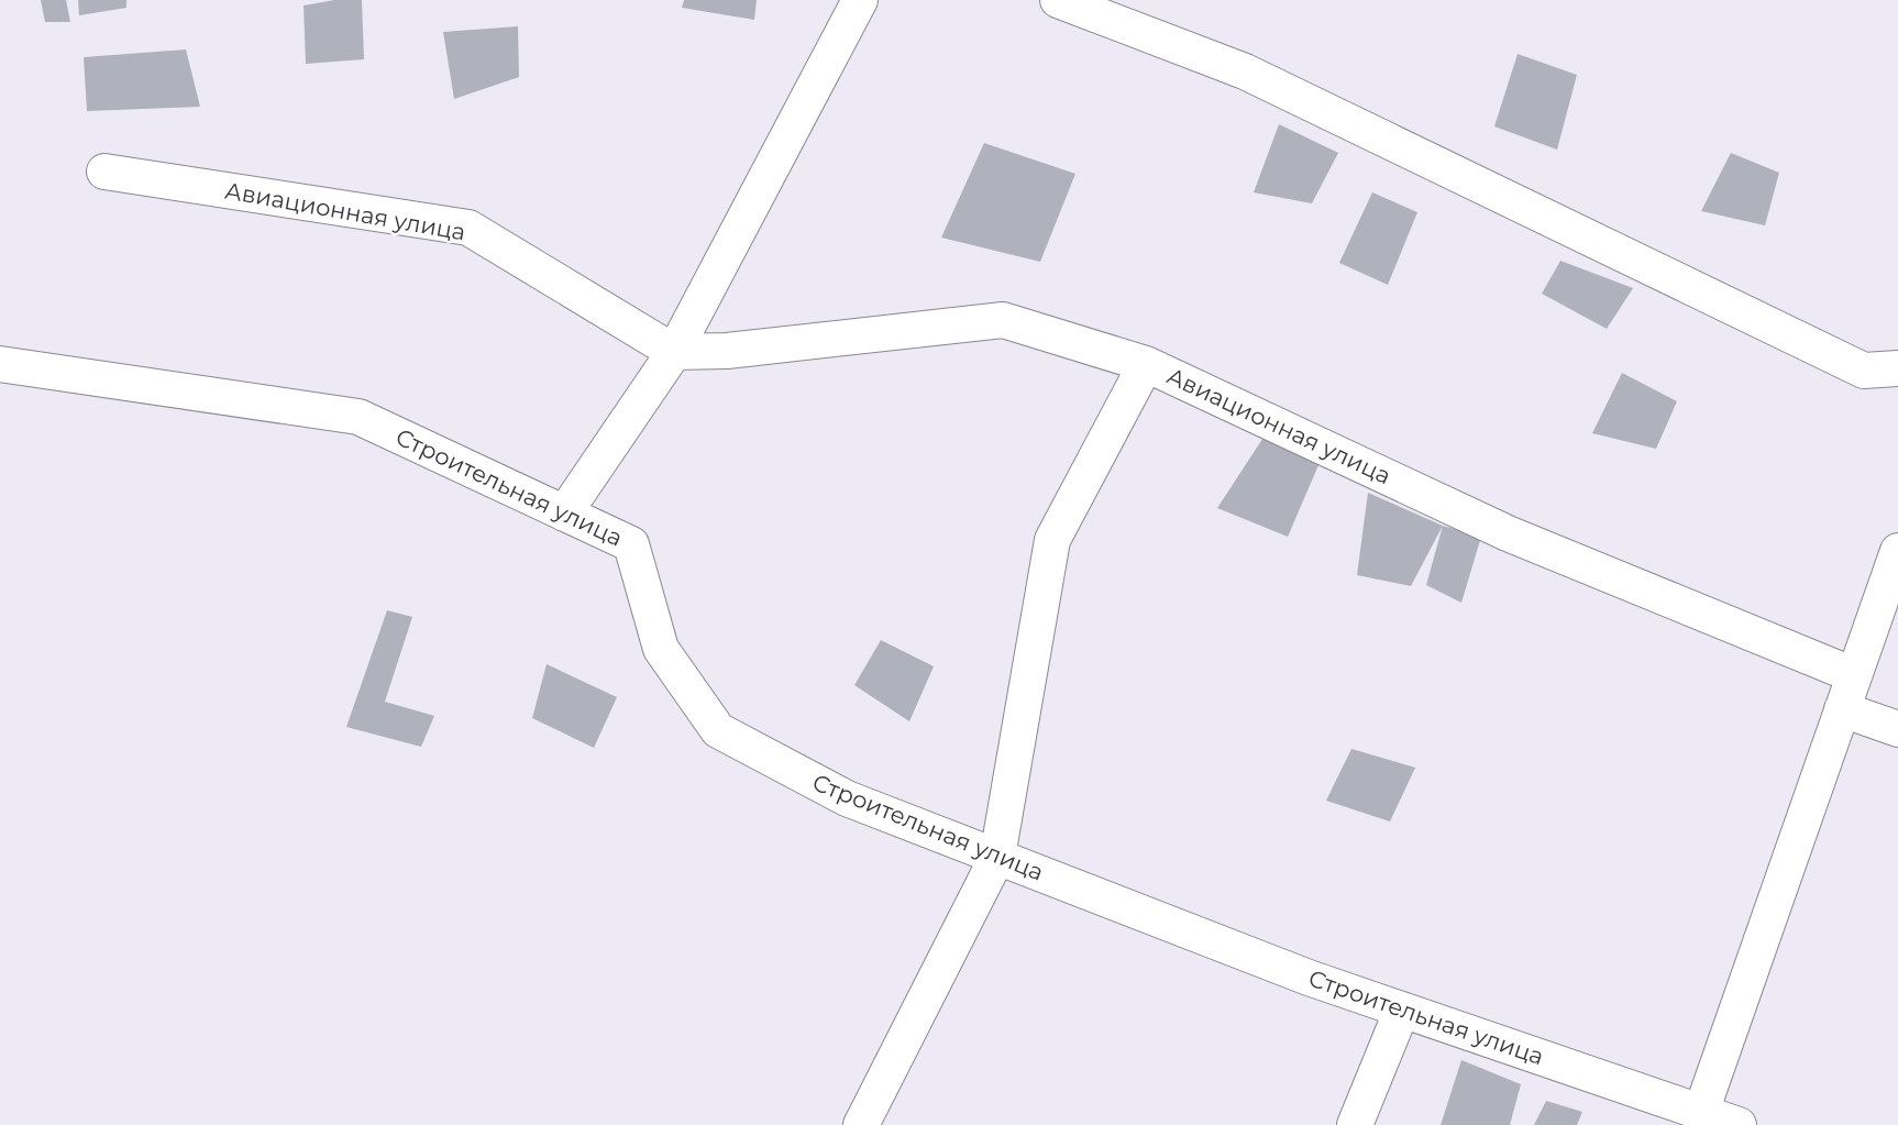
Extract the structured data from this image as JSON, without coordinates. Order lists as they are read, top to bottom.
{
  "streets": {
    "street": ["Авиационная улица", "Строительная улица"]
  }
}
